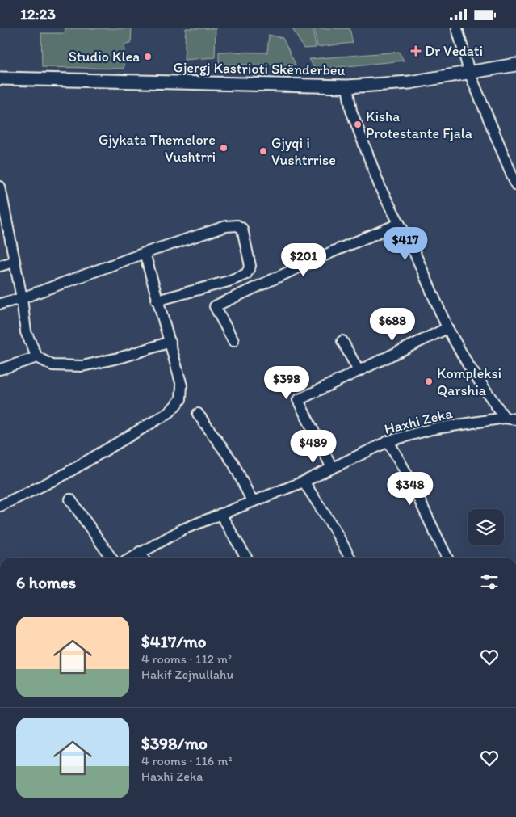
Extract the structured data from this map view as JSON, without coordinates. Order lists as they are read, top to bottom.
{
  "streets": {
    "street": ["Gjergj Kastrioti Skënderbeu", "Haxhi Zeka"]
  },
  "places": {
    "health": ["Dr Vedati"],
    "other": [
      "Studio Klea",
      "Kisha Protestante Fjala",
      "Gjykata Themelore Vushtrri",
      "Gjyqi i Vushtrrise",
      "Kompleksi Qarshia"
    ]
  },
  "page": {
    "status": "12:23",
    "price": [
      "$417",
      "$201",
      "$688",
      "$398",
      "$489",
      "$348"
    ],
    "heading": "6 homes",
    "list": [
      {
        "name": "$417/mo",
        "note": "4 rooms · 112 m² · Hakif Zejnullahu"
      },
      {
        "name": "$398/mo",
        "note": "4 rooms · 116 m² · Haxhi Zeka"
      }
    ]
  }
}
